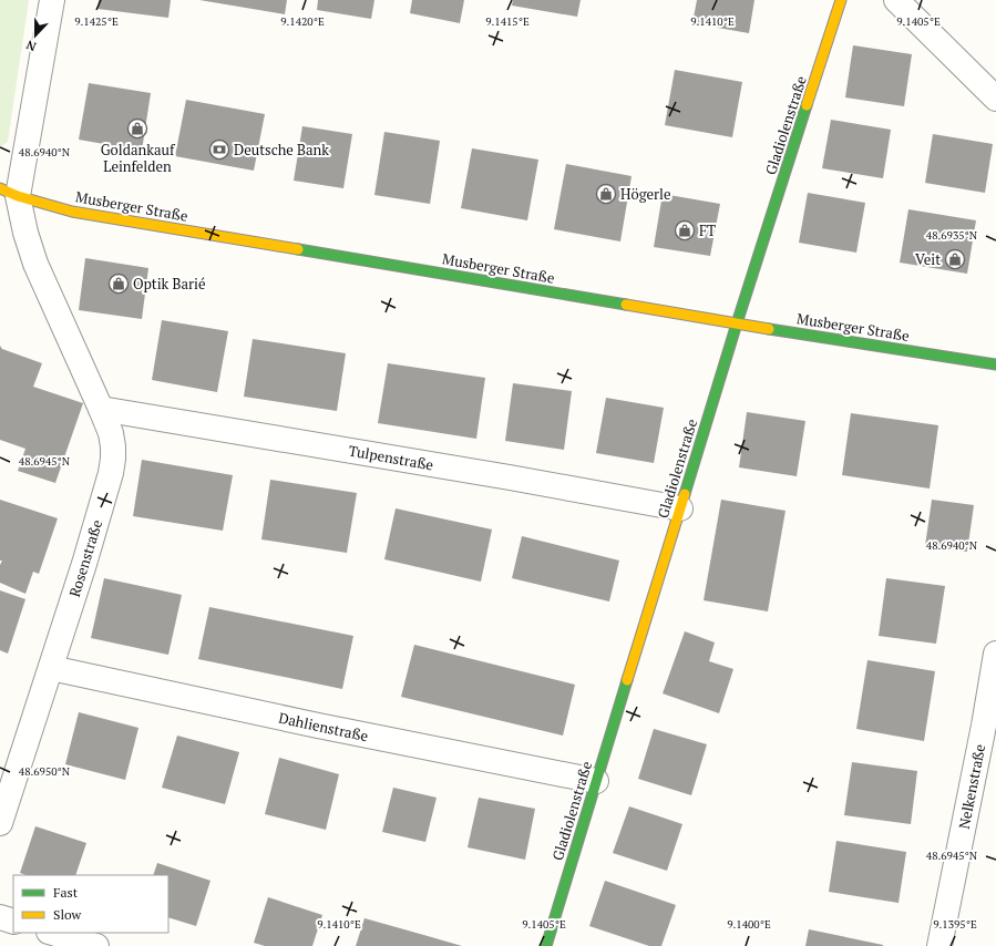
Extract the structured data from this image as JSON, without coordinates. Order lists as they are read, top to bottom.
{
  "streets": {
    "street": [
      "Gladiolenstraße",
      "Musberger Straße",
      "Tulpenstraße",
      "Rosenstraße",
      "Dahlienstraße",
      "Nelkenstraße"
    ]
  },
  "crossings": [
    ["Gladiolenstraße", "Musberger Straße"],
    ["Gladiolenstraße", "Tulpenstraße"],
    ["Gladiolenstraße", "Dahlienstraße"],
    ["Musberger Straße", "Rosenstraße"],
    ["Tulpenstraße", "Rosenstraße"],
    ["Rosenstraße", "Dahlienstraße"]
  ],
  "places": {
    "shop": [
      "Goldankauf Leinfelden",
      "Högerle",
      "FT",
      "Veit",
      "Optik Barié"
    ],
    "bank": ["Deutsche Bank"]
  },
  "legend": ["Fast", "Slow"],
  "north": "bottom",
  "coordinates": [
    "9.1425°E",
    "9.1420°E",
    "9.1415°E",
    "9.1410°E",
    "9.1405°E",
    "48.6940°N",
    "48.6935°N",
    "48.6945°N",
    "48.6950°N",
    "9.1400°E",
    "9.1395°E"
  ]
}
